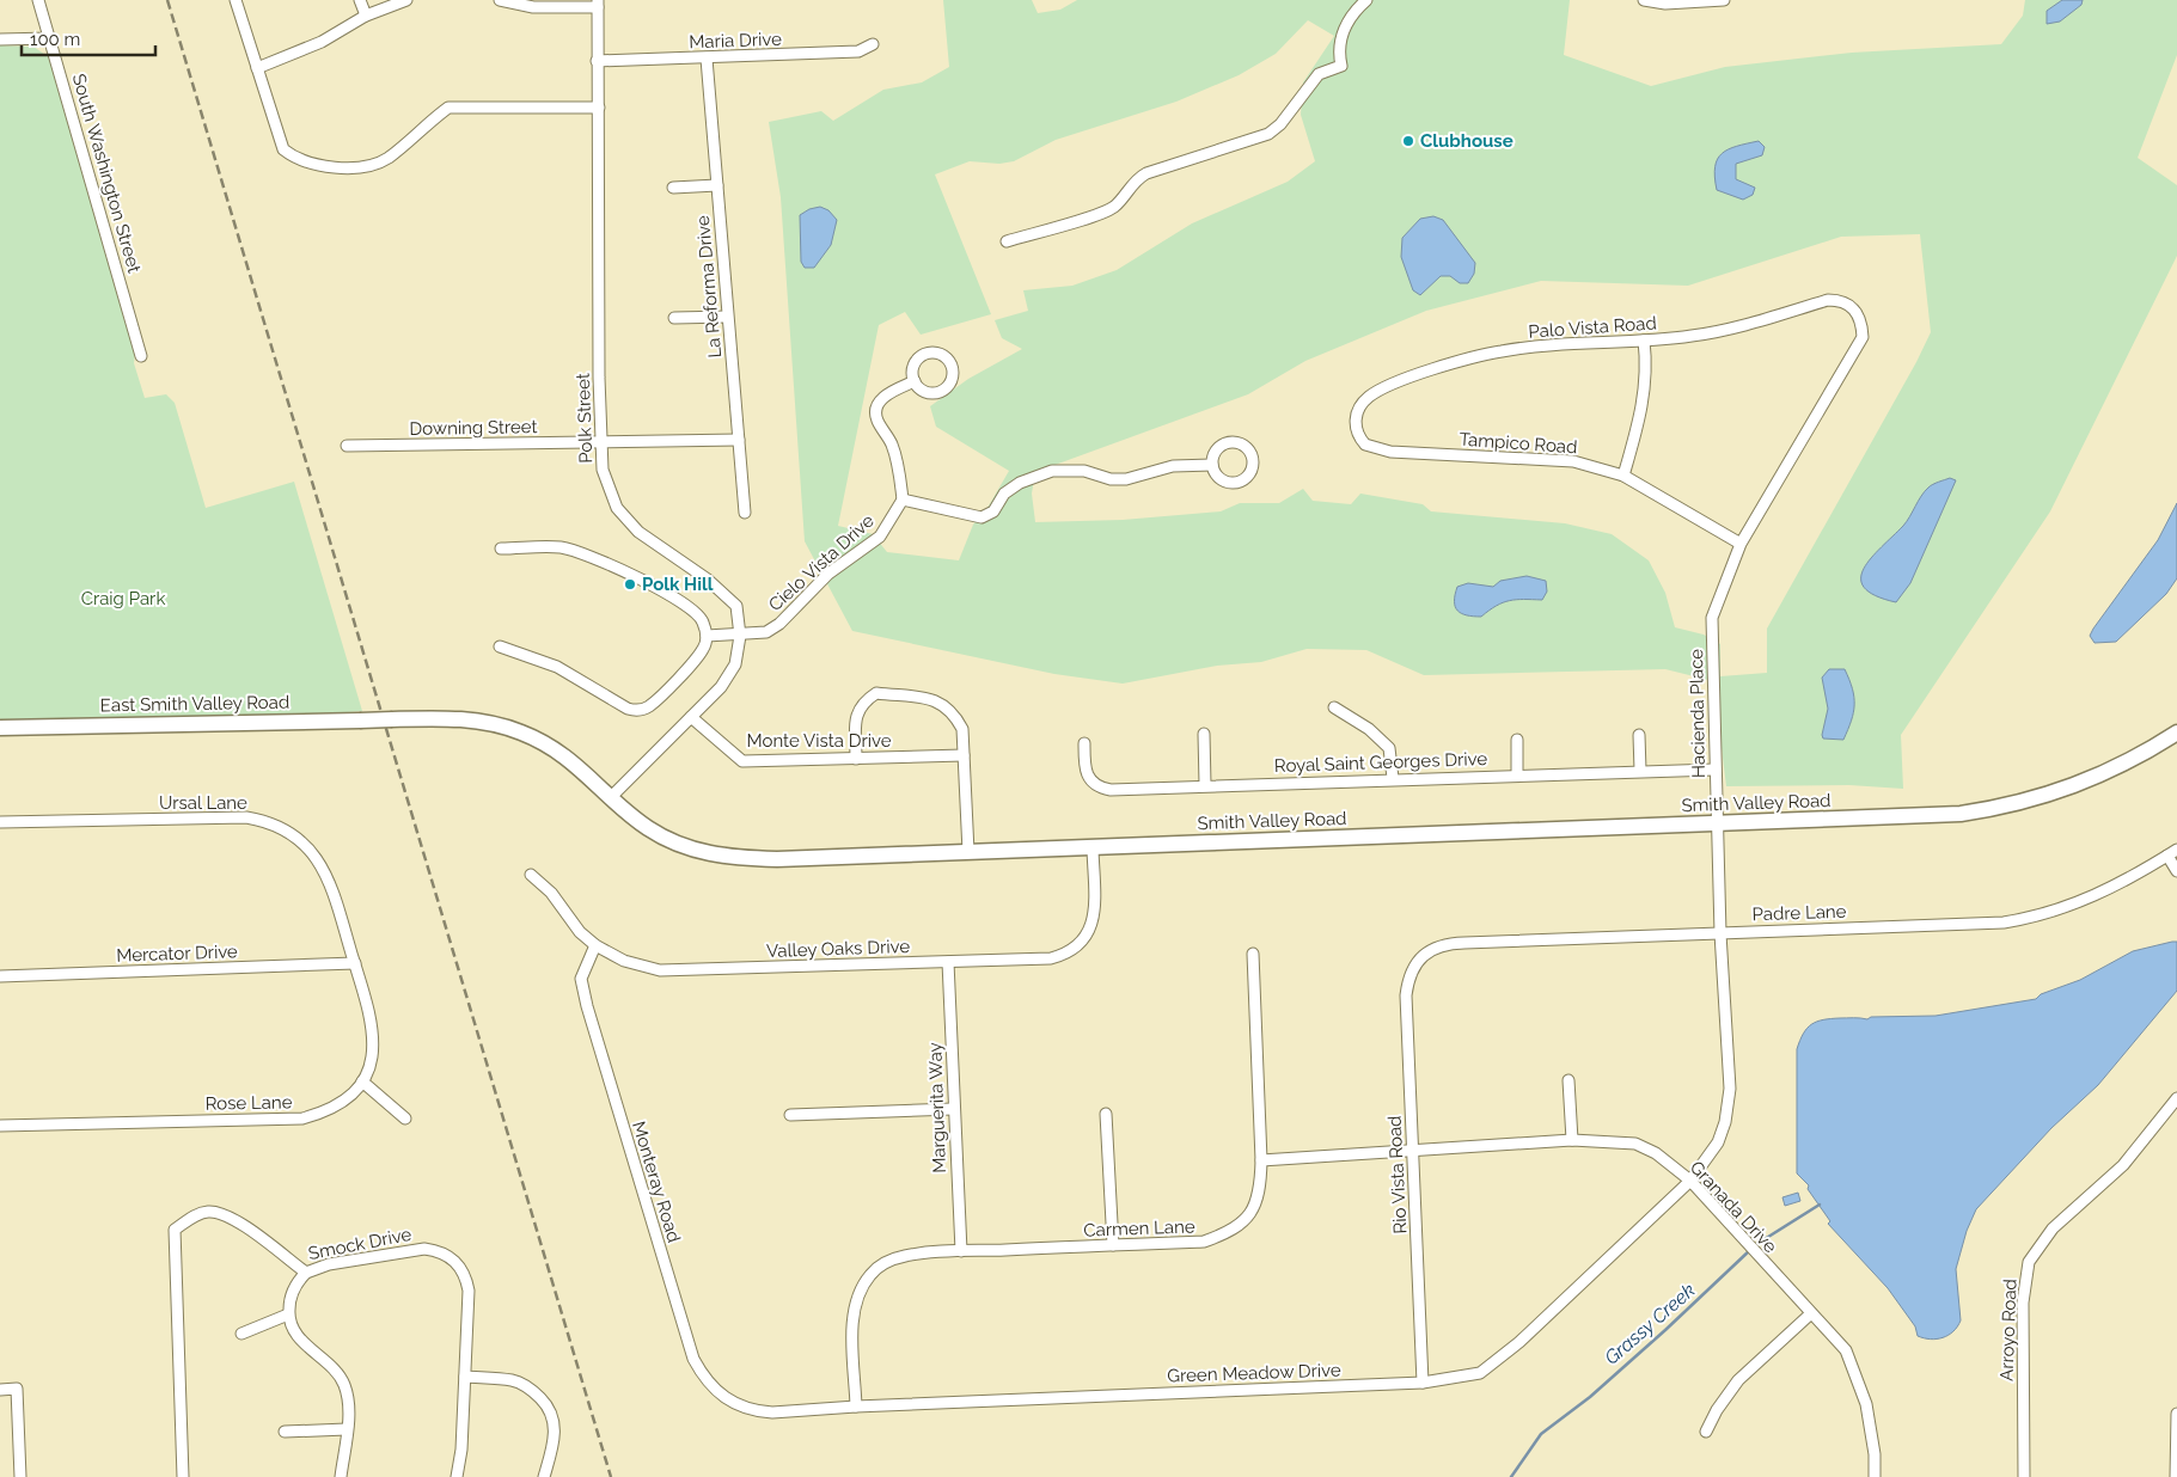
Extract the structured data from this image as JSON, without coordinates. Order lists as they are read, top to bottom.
{
  "streets": {
    "main road": ["East Smith Valley Road", "Smith Valley Road"],
    "street": [
      "Maria Drive",
      "South Washington Street",
      "La Reforma Drive",
      "Palo Vista Road",
      "Polk Street",
      "Downing Street",
      "Tampico Road",
      "Cielo Vista Drive",
      "Hacienda Place",
      "Monte Vista Drive",
      "Royal Saint Georges Drive",
      "Ursal Lane",
      "Padre Lane",
      "Valley Oaks Drive",
      "Mercator Drive",
      "Rose Lane",
      "Marguerita Way",
      "Rio Vista Road",
      "Monteray Road",
      "Granada Drive",
      "Carmen Lane",
      "Smock Drive",
      "Arroyo Road",
      "Green Meadow Drive"
    ]
  },
  "crossings": [
    ["Maria Drive", "La Reforma Drive"],
    ["Maria Drive", "Polk Street"],
    ["La Reforma Drive", "Downing Street"],
    ["Palo Vista Road", "Tampico Road"],
    ["Palo Vista Road", "Hacienda Place"],
    ["Polk Street", "Downing Street"],
    ["Polk Street", "Cielo Vista Drive"],
    ["Polk Street", "Monte Vista Drive"],
    ["Polk Street", "Smith Valley Road"],
    ["Tampico Road", "Hacienda Place"],
    ["East Smith Valley Road", "Smith Valley Road"],
    ["Hacienda Place", "Royal Saint Georges Drive"],
    ["Hacienda Place", "Smith Valley Road"],
    ["Hacienda Place", "Padre Lane"],
    ["Hacienda Place", "Granada Drive"],
    ["Hacienda Place", "Green Meadow Drive"],
    ["Ursal Lane", "Mercator Drive"],
    ["Ursal Lane", "Rose Lane"],
    ["Smith Valley Road", "Valley Oaks Drive"],
    ["Padre Lane", "Rio Vista Road"],
    ["Valley Oaks Drive", "Marguerita Way"],
    ["Valley Oaks Drive", "Monteray Road"],
    ["Mercator Drive", "Rose Lane"],
    ["Marguerita Way", "Carmen Lane"],
    ["Rio Vista Road", "Granada Drive"],
    ["Rio Vista Road", "Green Meadow Drive"],
    ["Monteray Road", "Green Meadow Drive"],
    ["Granada Drive", "Carmen Lane"],
    ["Granada Drive", "Green Meadow Drive"],
    ["Carmen Lane", "Green Meadow Drive"]
  ],
  "water": ["Grassy Creek"],
  "parks": ["Craig Park"],
  "places": ["Clubhouse", "Polk Hill"],
  "scale_bar": "100 m"
}
